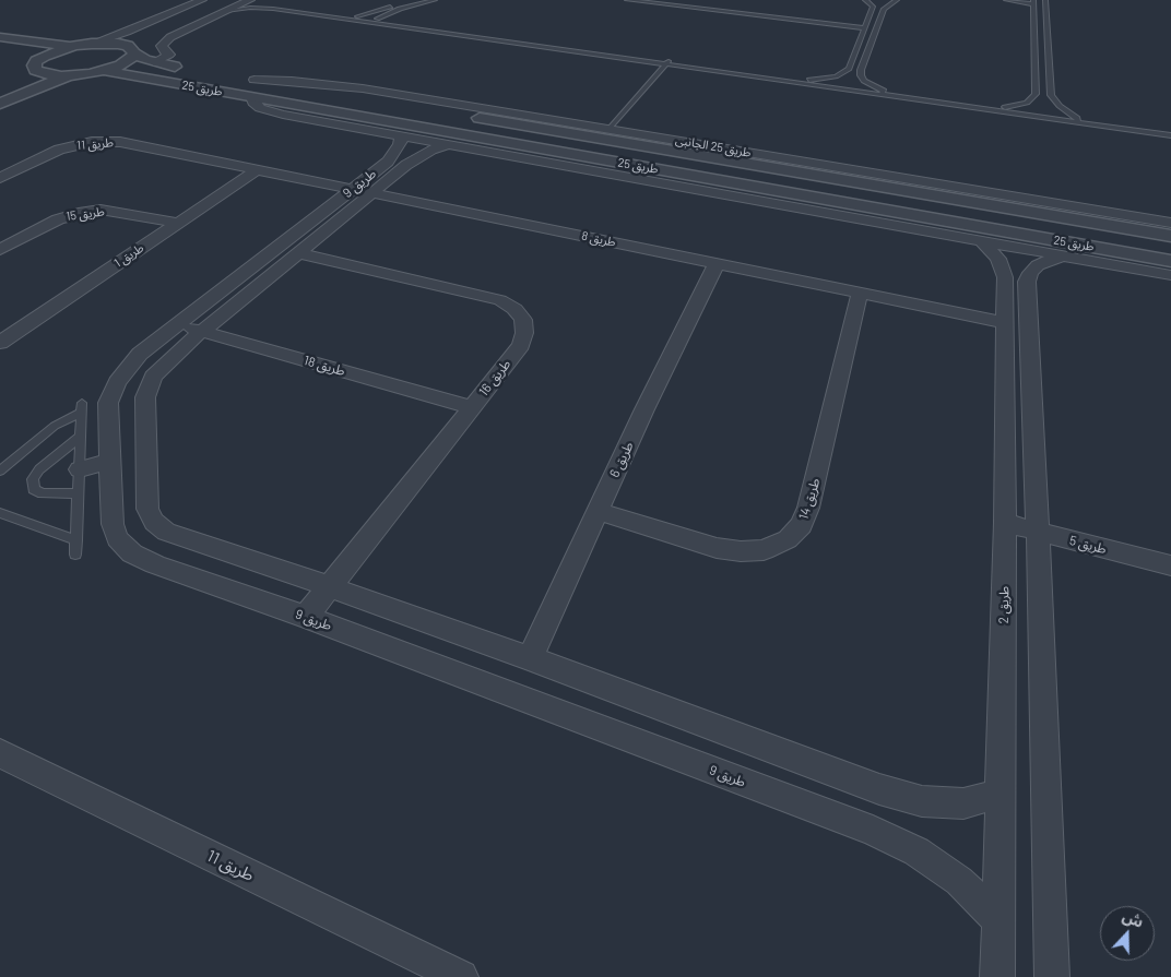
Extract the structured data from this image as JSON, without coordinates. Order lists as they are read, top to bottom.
{
  "streets": {
    "street": [
      "طريق 25",
      "طريق 11",
      "طريق 25 الجانبى",
      "طريق 9",
      "طريق 15",
      "طريق 8",
      "طريق 1",
      "طريق 18",
      "طريق 16",
      "طريق 6",
      "طريق 14",
      "طريق 5",
      "طريق 2"
    ]
  },
  "crossings": [
    ["طريق 25", "طريق 25 الجانبى"],
    ["طريق 11", "طريق 8"],
    ["طريق 9", "طريق 8"],
    ["طريق 9", "طريق 18"],
    ["طريق 9", "طريق 16"],
    ["طريق 9", "طريق 6"],
    ["طريق 9", "طريق 2"],
    ["طريق 15", "طريق 1"],
    ["طريق 8", "طريق 1"],
    ["طريق 8", "طريق 6"],
    ["طريق 8", "طريق 14"],
    ["طريق 8", "طريق 2"],
    ["طريق 18", "طريق 16"],
    ["طريق 6", "طريق 14"],
    ["طريق 5", "طريق 2"]
  ],
  "north": "top"
}
